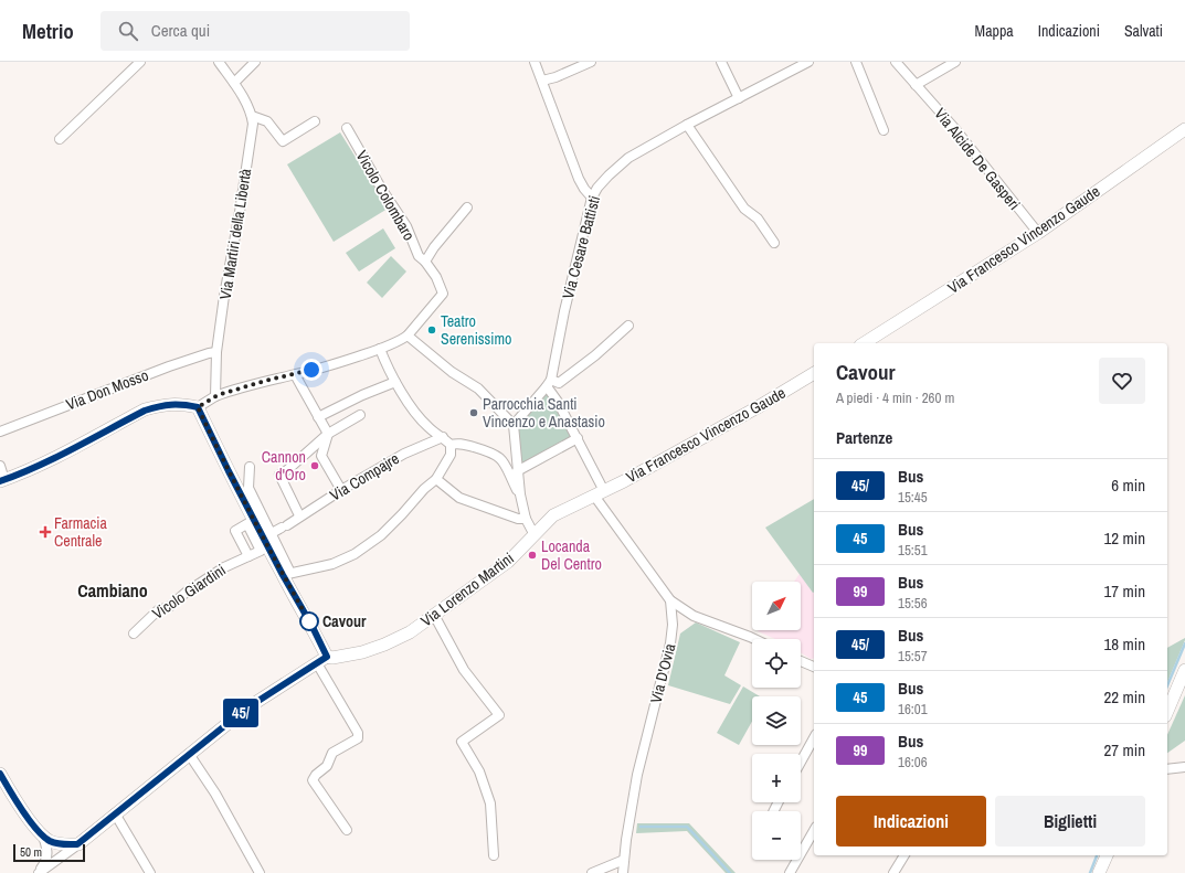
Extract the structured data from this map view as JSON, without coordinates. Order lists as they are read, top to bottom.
{
  "streets": {
    "street": [
      "Via Alcide De Gasperi",
      "Vicolo Colombaro",
      "Via Martiri della Libertà",
      "Via Francesco Vincenzo Gaude",
      "Via Cesare Battisti",
      "Via Don Mosso",
      "Via Compajre",
      "Via Lorenzo Martini",
      "Vicolo Giardini",
      "Via D'Ovia"
    ]
  },
  "crossings": [
    ["Via Alcide De Gasperi", "Via Francesco Vincenzo Gaude"],
    ["Via Martiri della Libertà", "Via Don Mosso"],
    ["Via Francesco Vincenzo Gaude", "Via Lorenzo Martini"],
    ["Via Francesco Vincenzo Gaude", "Via D'Ovia"],
    ["Via Cesare Battisti", "Via D'Ovia"],
    ["Via Lorenzo Martini", "Via D'Ovia"]
  ],
  "districts": ["Cambiano"],
  "places": {
    "other": [
      "Teatro Serenissimo",
      "Parrocchia Santi Vincenzo e Anastasio",
      "Cannon d'Oro",
      "Locanda Del Centro",
      "Cavour"
    ],
    "health": ["Farmacia Centrale"]
  },
  "lines": ["bus line 45/"],
  "scale_bar": "50 m",
  "north": "top right",
  "page": {
    "header": "Metrio",
    "search": "Cerca qui",
    "nav": ["Mappa", "Indicazioni", "Salvati"],
    "on_map": "45/",
    "heading": [
      ["Cavour", "A piedi · 4 min · 260 m"],
      "Partenze"
    ],
    "list": [
      {
        "mark": "45/",
        "name": "Bus",
        "note": "15:45",
        "value": "6 min"
      },
      {
        "mark": "45",
        "name": "Bus",
        "note": "15:51",
        "value": "12 min"
      },
      {
        "mark": "99",
        "name": "Bus",
        "note": "15:56",
        "value": "17 min"
      },
      {
        "mark": "45/",
        "name": "Bus",
        "note": "15:57",
        "value": "18 min"
      },
      {
        "mark": "45",
        "name": "Bus",
        "note": "16:01",
        "value": "22 min"
      },
      {
        "mark": "99",
        "name": "Bus",
        "note": "16:06",
        "value": "27 min"
      }
    ],
    "map_buttons": ["+", "−"],
    "buttons": ["Indicazioni", "Biglietti"],
    "scale": "50 m"
  }
}
